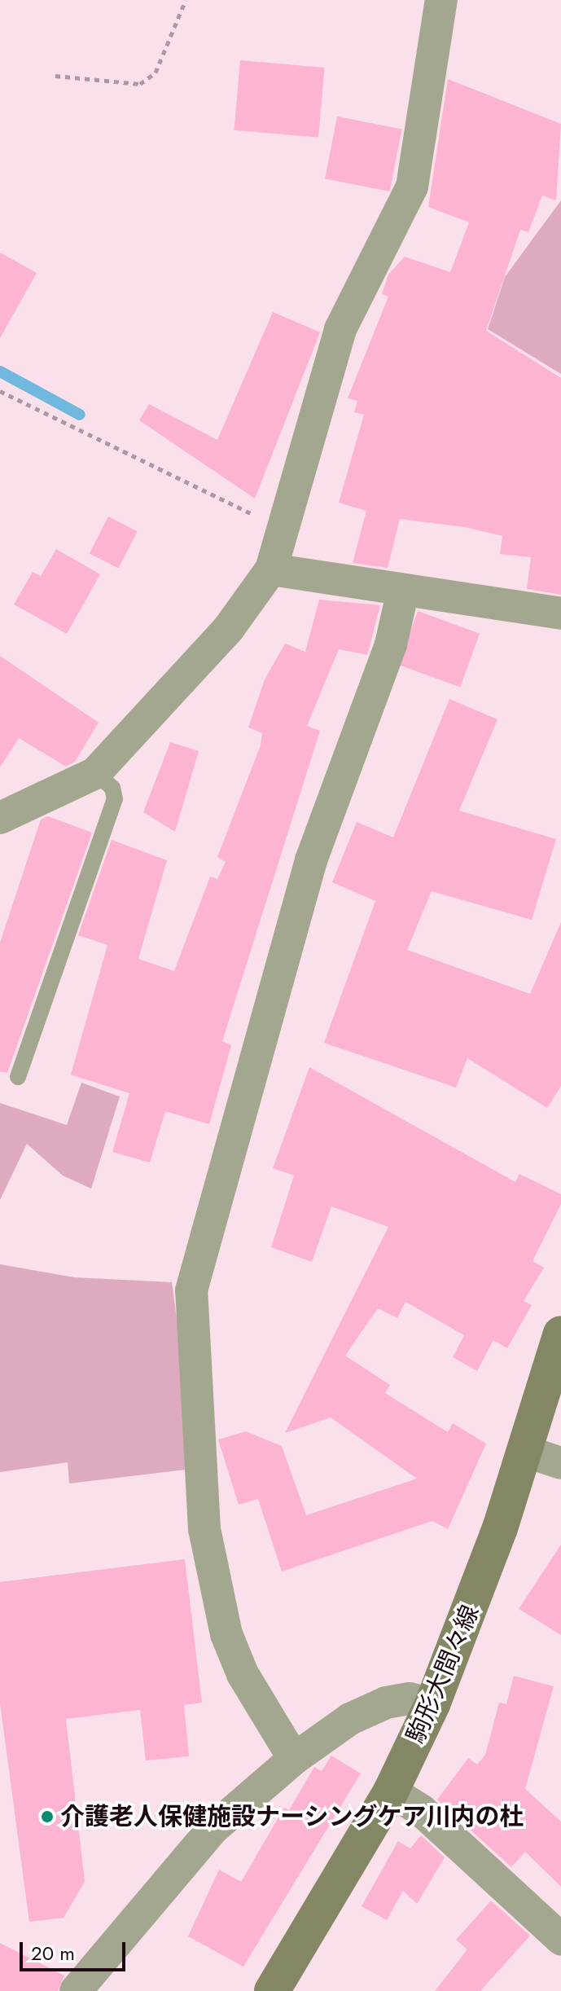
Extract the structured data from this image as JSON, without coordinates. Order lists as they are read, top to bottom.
{
  "streets": {
    "main road": ["駒形大間々線"]
  },
  "places": ["介護老人保健施設ナーシングケア川内の杜"],
  "scale_bar": "20 m"
}
